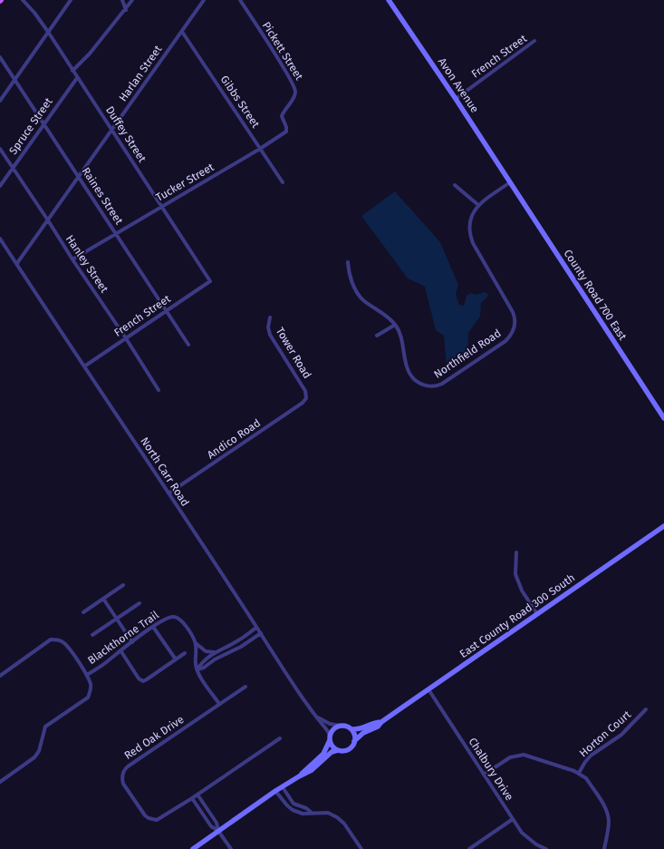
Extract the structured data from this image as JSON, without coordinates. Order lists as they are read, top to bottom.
{
  "streets": {
    "street": [
      "Pickett Street",
      "French Street",
      "Harlan Street",
      "Avon Avenue",
      "Gibbs Street",
      "Spruce Street",
      "Duffey Street",
      "Tucker Street",
      "Raines Street",
      "Hanley Street",
      "County Road 700 East",
      "Tower Road",
      "Northfield Road",
      "Andico Road",
      "North Carr Road",
      "East County Road 300 South",
      "Blackthorne Trail",
      "Horton Court",
      "Red Oak Drive",
      "Chalbury Drive"
    ]
  },
  "crossings": [
    ["Pickett Street", "Tucker Street"],
    ["French Street", "Avon Avenue"],
    ["French Street", "Duffey Street"],
    ["French Street", "Raines Street"],
    ["French Street", "Hanley Street"],
    ["French Street", "North Carr Road"],
    ["Harlan Street", "Gibbs Street"],
    ["Harlan Street", "Duffey Street"],
    ["Harlan Street", "Raines Street"],
    ["Harlan Street", "Hanley Street"],
    ["Harlan Street", "North Carr Road"],
    ["Avon Avenue", "County Road 700 East"],
    ["Avon Avenue", "Northfield Road"],
    ["Gibbs Street", "Tucker Street"],
    ["Spruce Street", "Duffey Street"],
    ["Spruce Street", "Raines Street"],
    ["Spruce Street", "Hanley Street"],
    ["Duffey Street", "Tucker Street"],
    ["Tucker Street", "Raines Street"],
    ["Tucker Street", "Hanley Street"],
    ["County Road 700 East", "Northfield Road"],
    ["Tower Road", "Andico Road"],
    ["Andico Road", "North Carr Road"],
    ["North Carr Road", "East County Road 300 South"],
    ["East County Road 300 South", "Chalbury Drive"]
  ]
}
